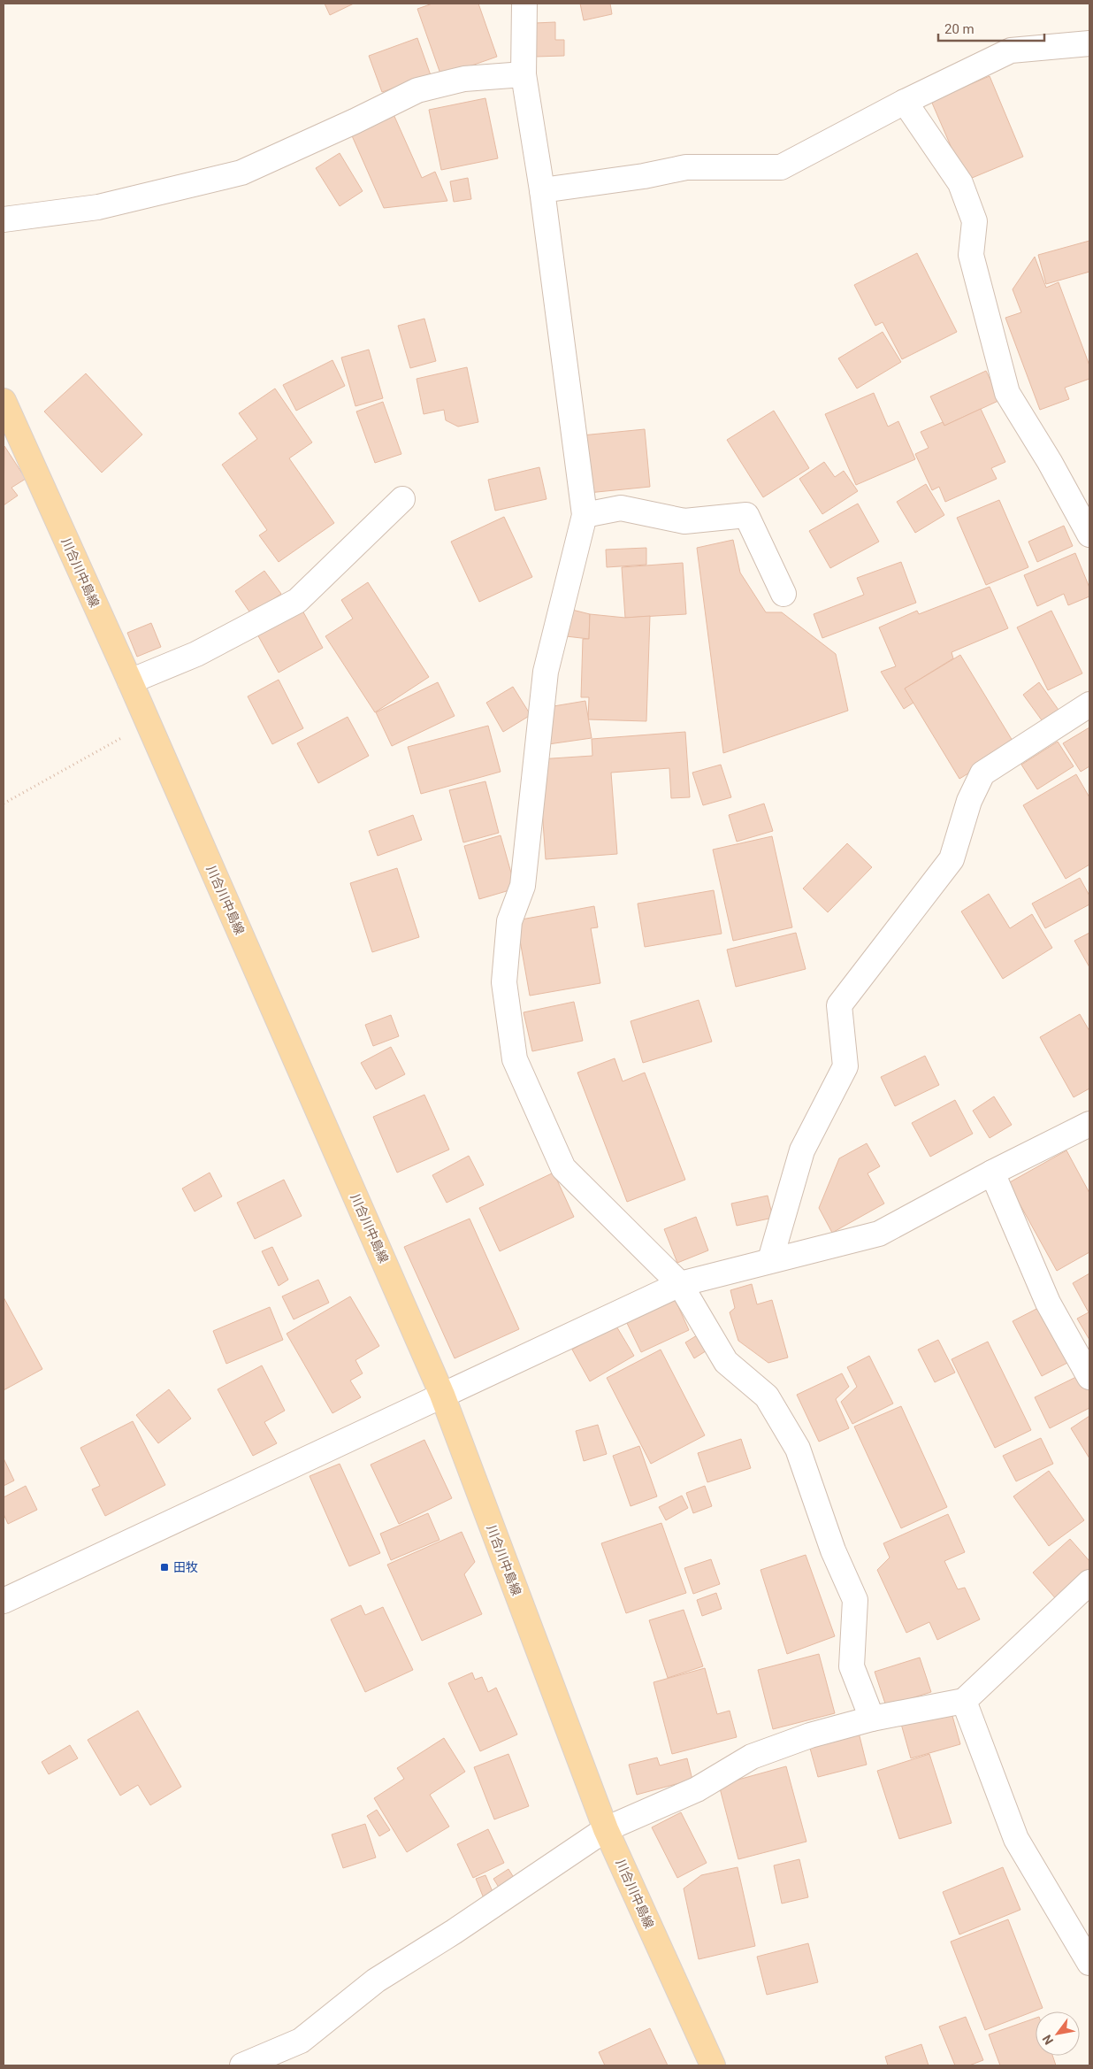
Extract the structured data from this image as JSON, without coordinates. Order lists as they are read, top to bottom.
{
  "streets": {
    "main road": ["川合川中島線"]
  },
  "places": {
    "transit": ["田牧"]
  },
  "scale_bar": "20 m",
  "north": "bottom left"
}
